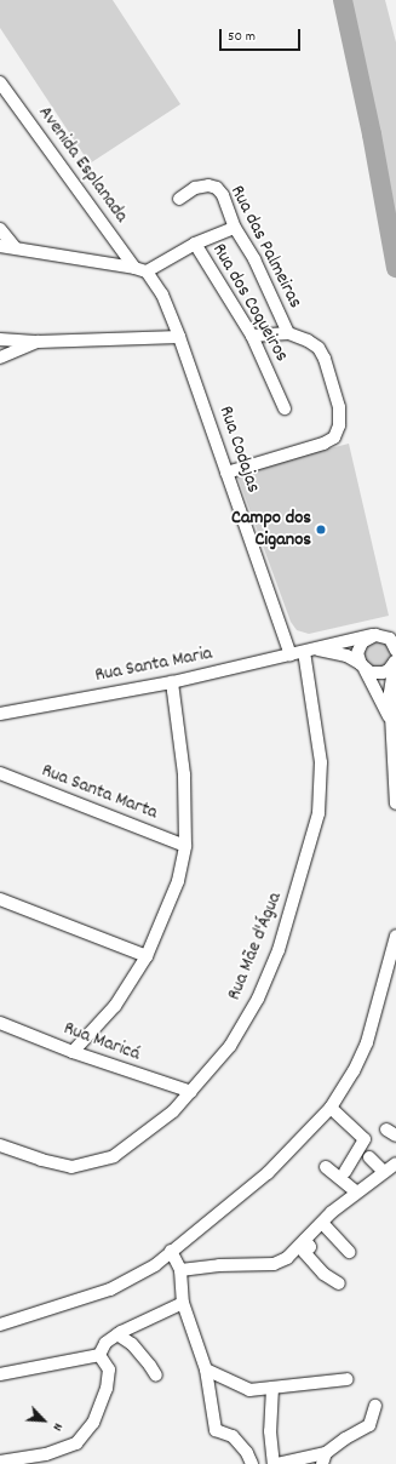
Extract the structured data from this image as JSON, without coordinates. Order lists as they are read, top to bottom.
{
  "streets": {
    "street": [
      "Avenida Esplanada",
      "Rua das Palmeiras",
      "Rua dos Coqueiros",
      "Rua Codajas",
      "Rua Santa Maria",
      "Rua Santa Marta",
      "Rua Mãe d'Água",
      "Rua Maricá"
    ]
  },
  "crossings": [
    ["Rua Codajas", "Rua Santa Maria"],
    ["Rua Santa Maria", "Rua Mãe d'Água"],
    ["Rua Mãe d'Água", "Rua Maricá"]
  ],
  "places": ["Campo dos Ciganos"],
  "scale_bar": "50 m",
  "north": "bottom right"
}
